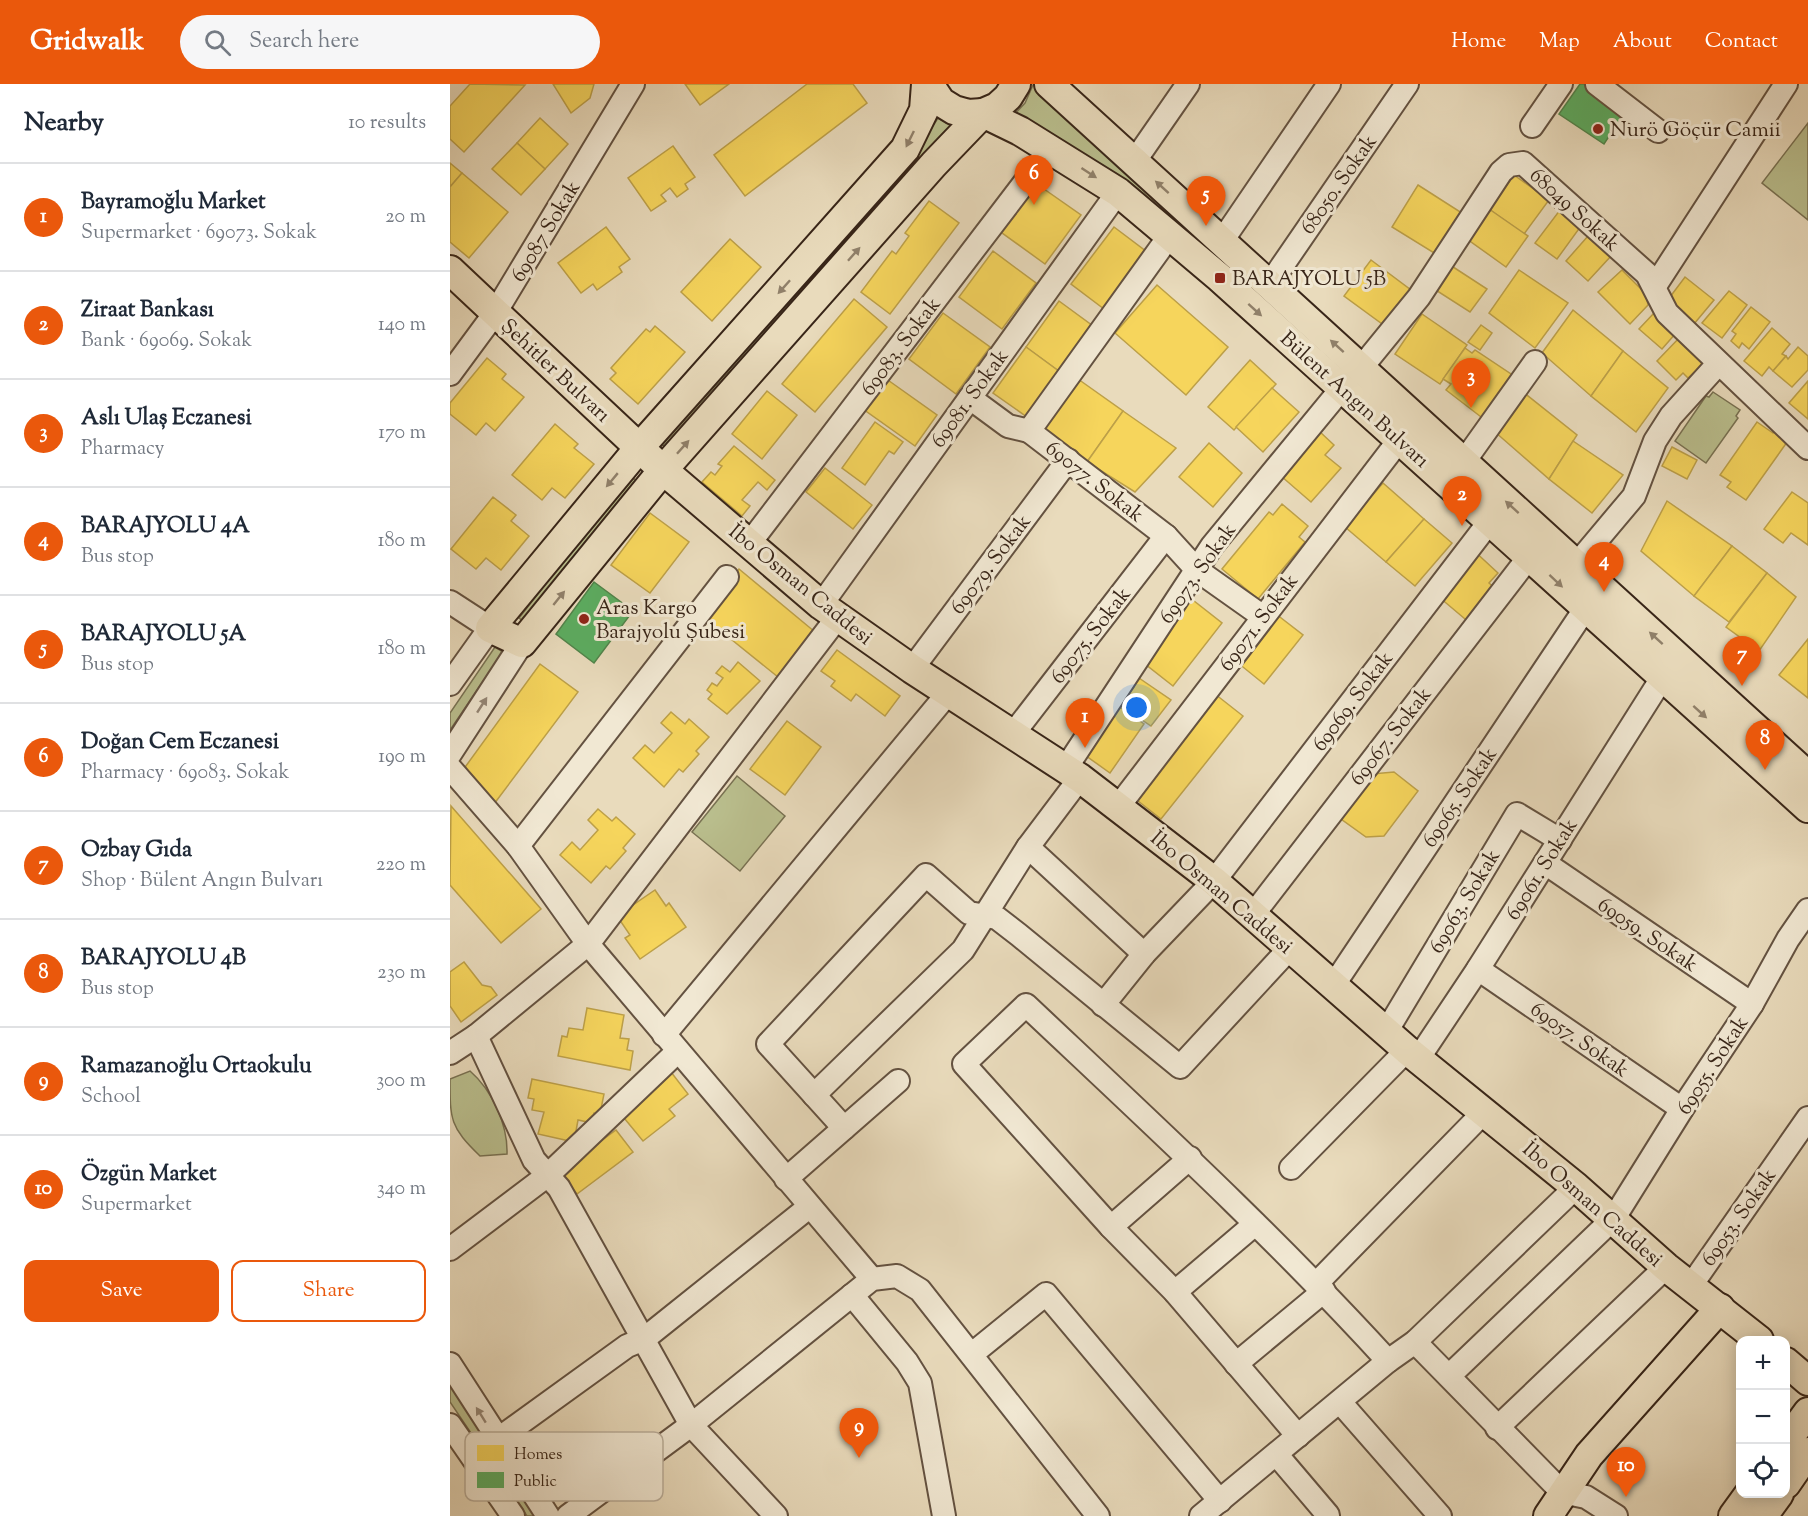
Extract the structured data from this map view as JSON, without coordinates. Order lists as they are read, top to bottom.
{
  "streets": {
    "main road": ["Şehitler Bulvarı", "Bülent Angın Bulvarı", "İbo Osman Caddesi"],
    "street": [
      "68050. Sokak",
      "68049 Sokak",
      "69087 Sokak",
      "69083. Sokak",
      "69081. Sokak",
      "69077. Sokak",
      "69079. Sokak",
      "69073. Sokak",
      "69071. Sokak",
      "69075. Sokak",
      "69069. Sokak",
      "69067. Sokak",
      "69065. Sokak",
      "69061. Sokak",
      "69063. Sokak",
      "69059. Sokak",
      "69057. Sokak",
      "69055. Sokak",
      "69053. Sokak"
    ]
  },
  "crossings": [
    ["68050. Sokak", "Bülent Angın Bulvarı"],
    ["68049 Sokak", "Bülent Angın Bulvarı"],
    ["68049 Sokak", "69073. Sokak"],
    ["69087 Sokak", "Şehitler Bulvarı"],
    ["69083. Sokak", "Bülent Angın Bulvarı"],
    ["69083. Sokak", "İbo Osman Caddesi"],
    ["Şehitler Bulvarı", "İbo Osman Caddesi"],
    ["69081. Sokak", "Bülent Angın Bulvarı"],
    ["69081. Sokak", "İbo Osman Caddesi"],
    ["Bülent Angın Bulvarı", "69077. Sokak"],
    ["Bülent Angın Bulvarı", "69073. Sokak"],
    ["Bülent Angın Bulvarı", "69071. Sokak"],
    ["Bülent Angın Bulvarı", "69069. Sokak"],
    ["Bülent Angın Bulvarı", "69067. Sokak"],
    ["Bülent Angın Bulvarı", "69065. Sokak"],
    ["Bülent Angın Bulvarı", "69061. Sokak"],
    ["69077. Sokak", "69079. Sokak"],
    ["69077. Sokak", "69073. Sokak"],
    ["69077. Sokak", "69071. Sokak"],
    ["69077. Sokak", "69075. Sokak"],
    ["69079. Sokak", "İbo Osman Caddesi"],
    ["69073. Sokak", "İbo Osman Caddesi"],
    ["İbo Osman Caddesi", "69071. Sokak"],
    ["İbo Osman Caddesi", "69075. Sokak"],
    ["İbo Osman Caddesi", "69069. Sokak"],
    ["İbo Osman Caddesi", "69067. Sokak"],
    ["İbo Osman Caddesi", "69065. Sokak"],
    ["İbo Osman Caddesi", "69061. Sokak"],
    ["İbo Osman Caddesi", "69063. Sokak"],
    ["İbo Osman Caddesi", "69055. Sokak"],
    ["İbo Osman Caddesi", "69053. Sokak"],
    ["69061. Sokak", "69063. Sokak"],
    ["69061. Sokak", "69059. Sokak"],
    ["69061. Sokak", "69057. Sokak"],
    ["69059. Sokak", "69055. Sokak"],
    ["69057. Sokak", "69055. Sokak"]
  ],
  "places": {
    "other": ["Nurö Göçür Camii", "Aras Kargo Barajyolu Şubesi"],
    "transit": ["BARAJYOLU 5B"]
  },
  "legend": ["Homes", "Public"],
  "page": {
    "header": "Gridwalk",
    "search": "Search here",
    "nav": [
      "Home",
      "Map",
      "About",
      "Contact"
    ],
    "heading": ["Nearby", "10 results"],
    "pins": [
      "6",
      "5",
      "3",
      "2",
      "4",
      "7",
      "1",
      "8",
      "9",
      "10"
    ],
    "list": [
      {
        "mark": "1",
        "name": "Bayramoğlu Market",
        "note": "Supermarket · 69073. Sokak",
        "value": "20 m"
      },
      {
        "mark": "2",
        "name": "Ziraat Bankası",
        "note": "Bank · 69069. Sokak",
        "value": "140 m"
      },
      {
        "mark": "3",
        "name": "Aslı Ulaş Eczanesi",
        "note": "Pharmacy",
        "value": "170 m"
      },
      {
        "mark": "4",
        "name": "BARAJYOLU 4A",
        "note": "Bus stop",
        "value": "180 m"
      },
      {
        "mark": "5",
        "name": "BARAJYOLU 5A",
        "note": "Bus stop",
        "value": "180 m"
      },
      {
        "mark": "6",
        "name": "Doğan Cem Eczanesi",
        "note": "Pharmacy · 69083. Sokak",
        "value": "190 m"
      },
      {
        "mark": "7",
        "name": "Ozbay Gıda",
        "note": "Shop · Bülent Angın Bulvarı",
        "value": "220 m"
      },
      {
        "mark": "8",
        "name": "BARAJYOLU 4B",
        "note": "Bus stop",
        "value": "230 m"
      },
      {
        "mark": "9",
        "name": "Ramazanoğlu Ortaokulu",
        "note": "School",
        "value": "300 m"
      },
      {
        "mark": "10",
        "name": "Özgün Market",
        "note": "Supermarket",
        "value": "340 m"
      }
    ],
    "buttons": ["Save", "Share"],
    "map_buttons": ["+", "−"]
  }
}
